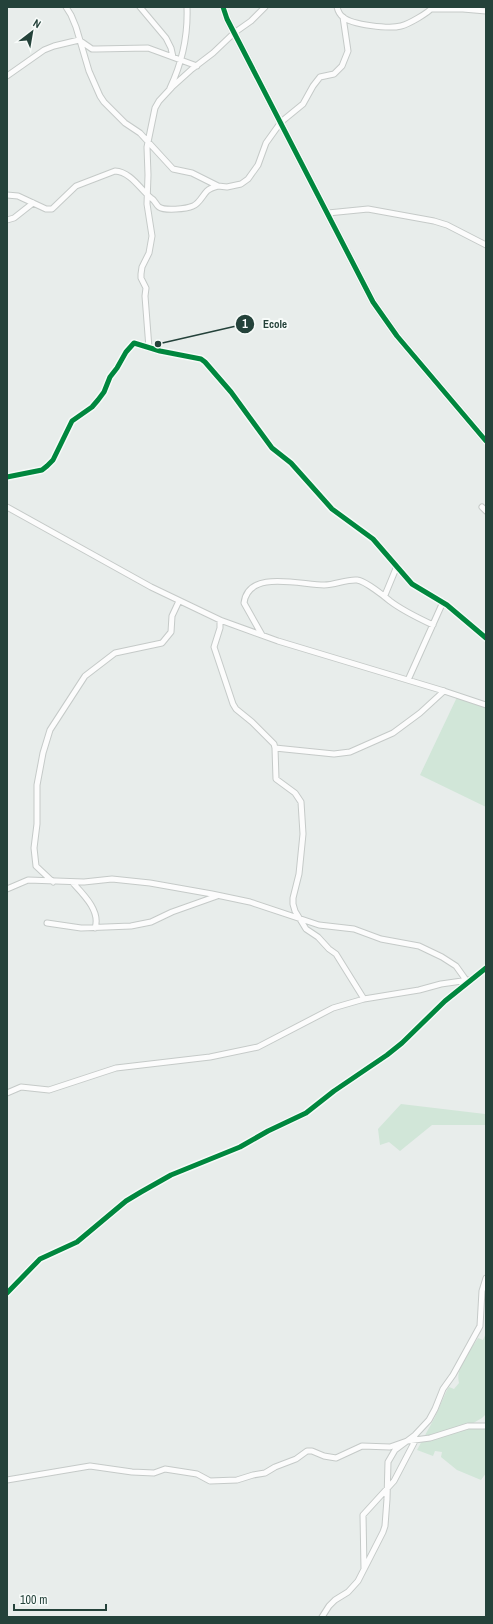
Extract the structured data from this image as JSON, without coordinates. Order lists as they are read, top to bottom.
{
  "places": ["Ecole"],
  "scale_bar": "100 m",
  "north": "top right"
}
